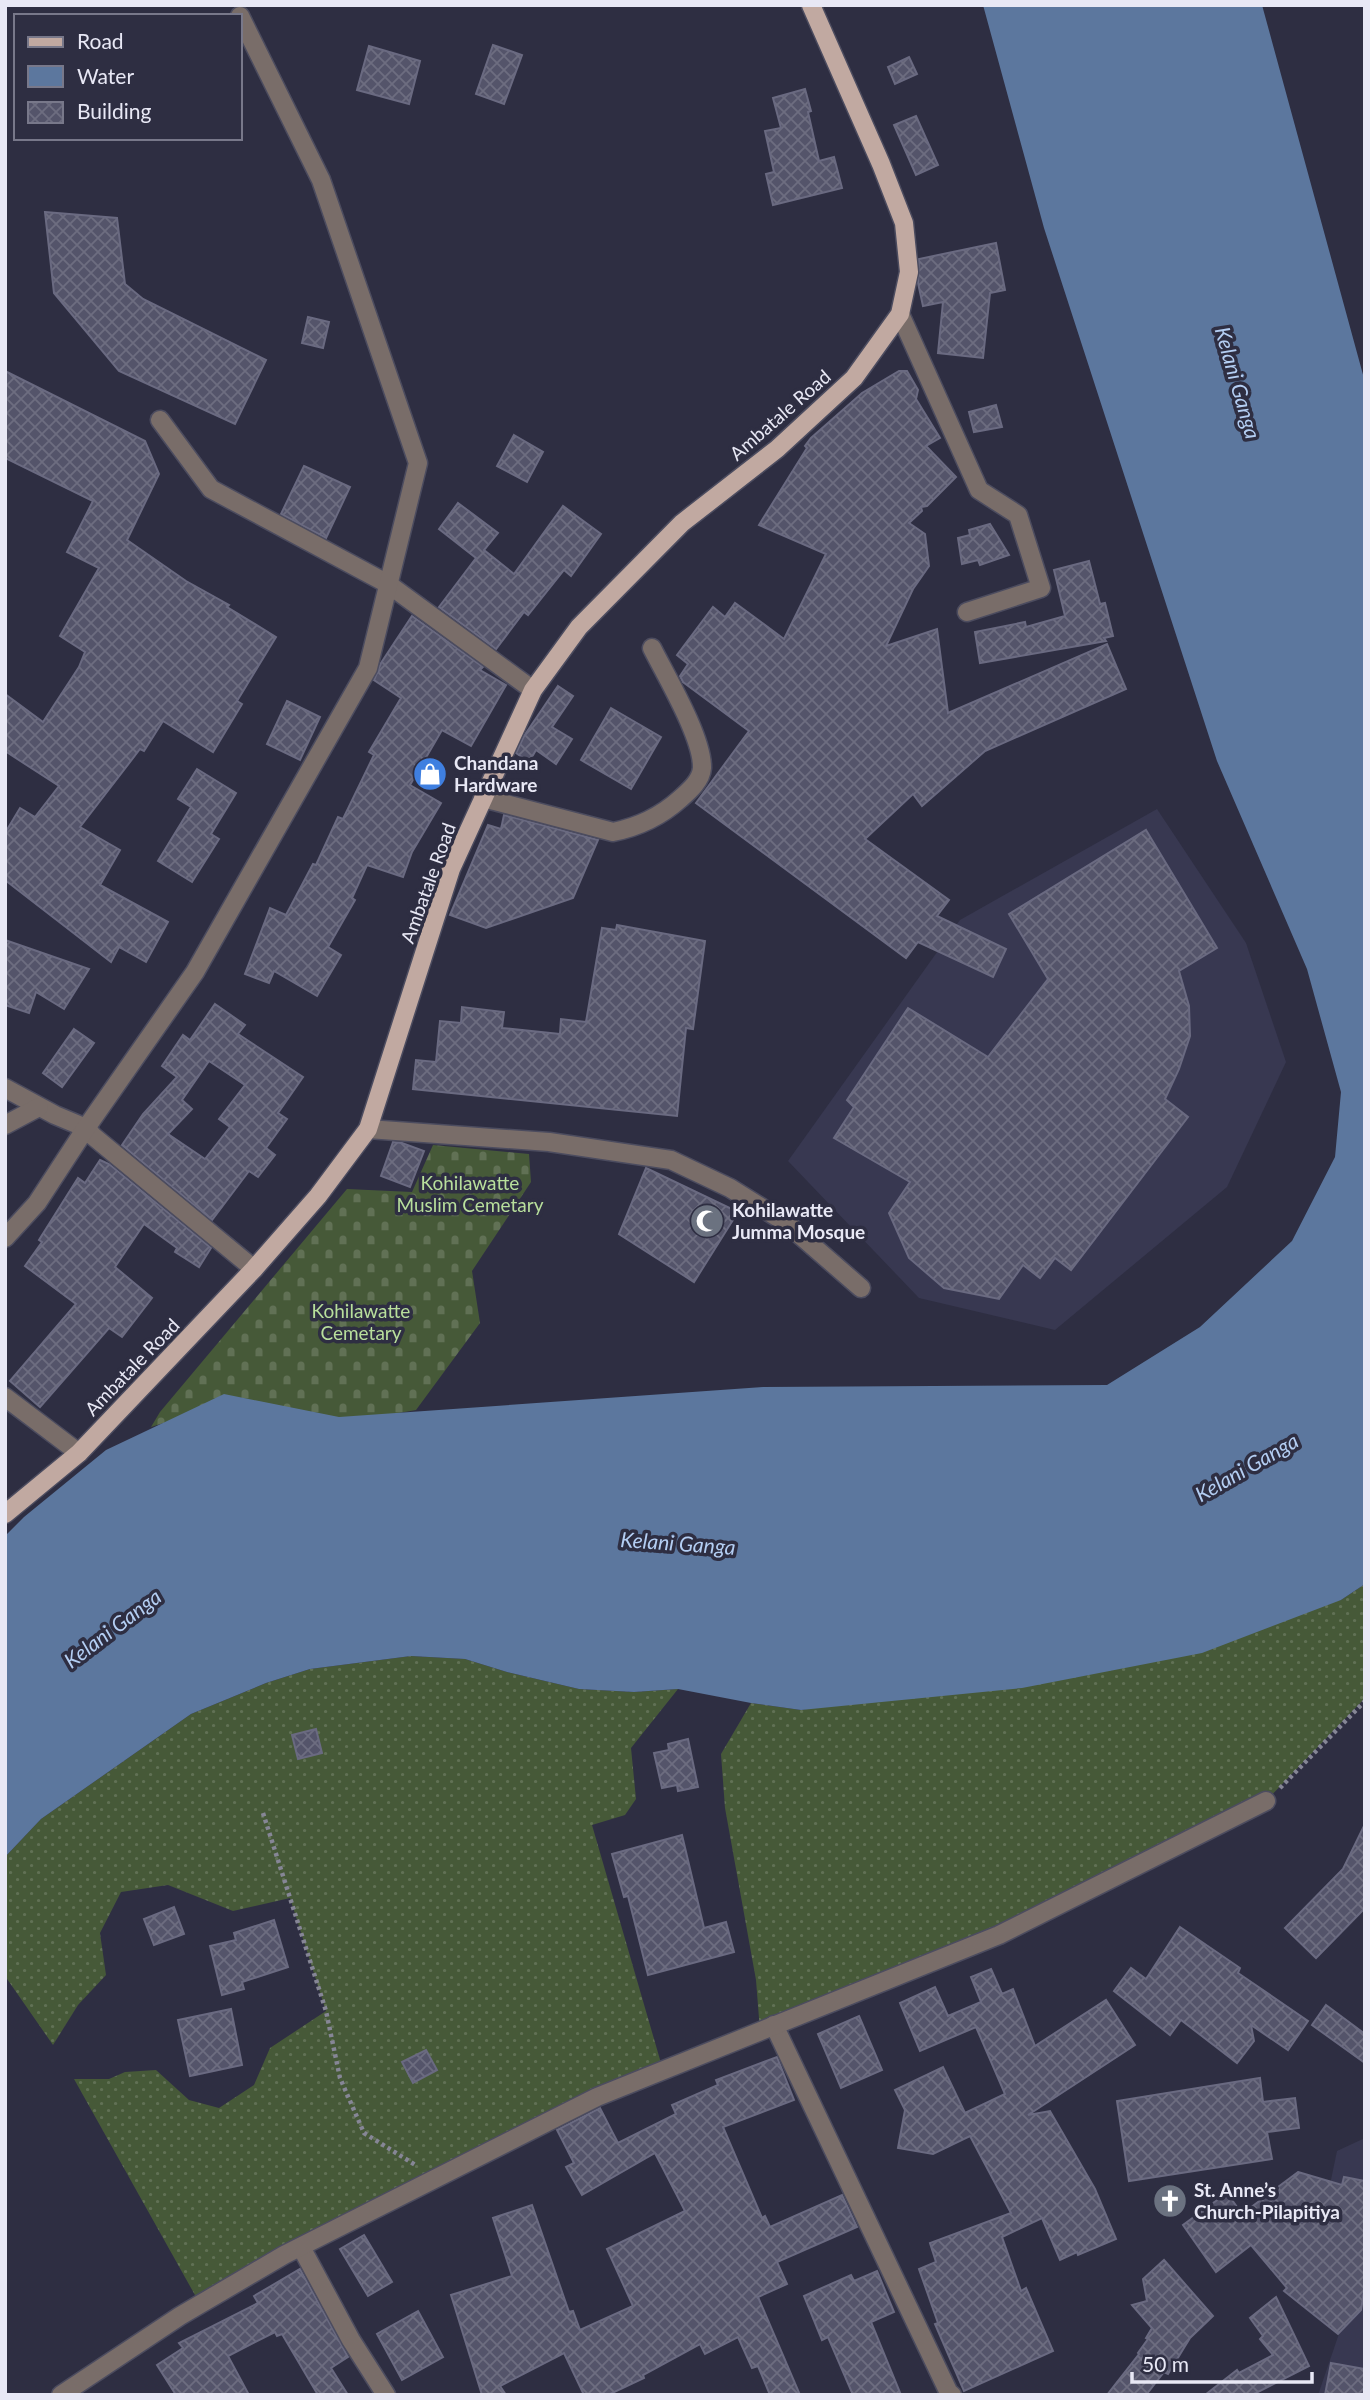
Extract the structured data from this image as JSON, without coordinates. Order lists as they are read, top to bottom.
{
  "streets": {
    "main road": ["Ambatale Road"]
  },
  "water": ["Kelani Ganga"],
  "parks": ["Kohilawatte Muslim Cemetary", "Kohilawatte Cemetary"],
  "places": {
    "shop": ["Chandana Hardware"],
    "mosque": ["Kohilawatte Jumma Mosque"],
    "church": ["St. Anne’s Church-Pilapitiya"]
  },
  "legend": ["Road", "Water", "Building"],
  "scale_bar": "50 m"
}
